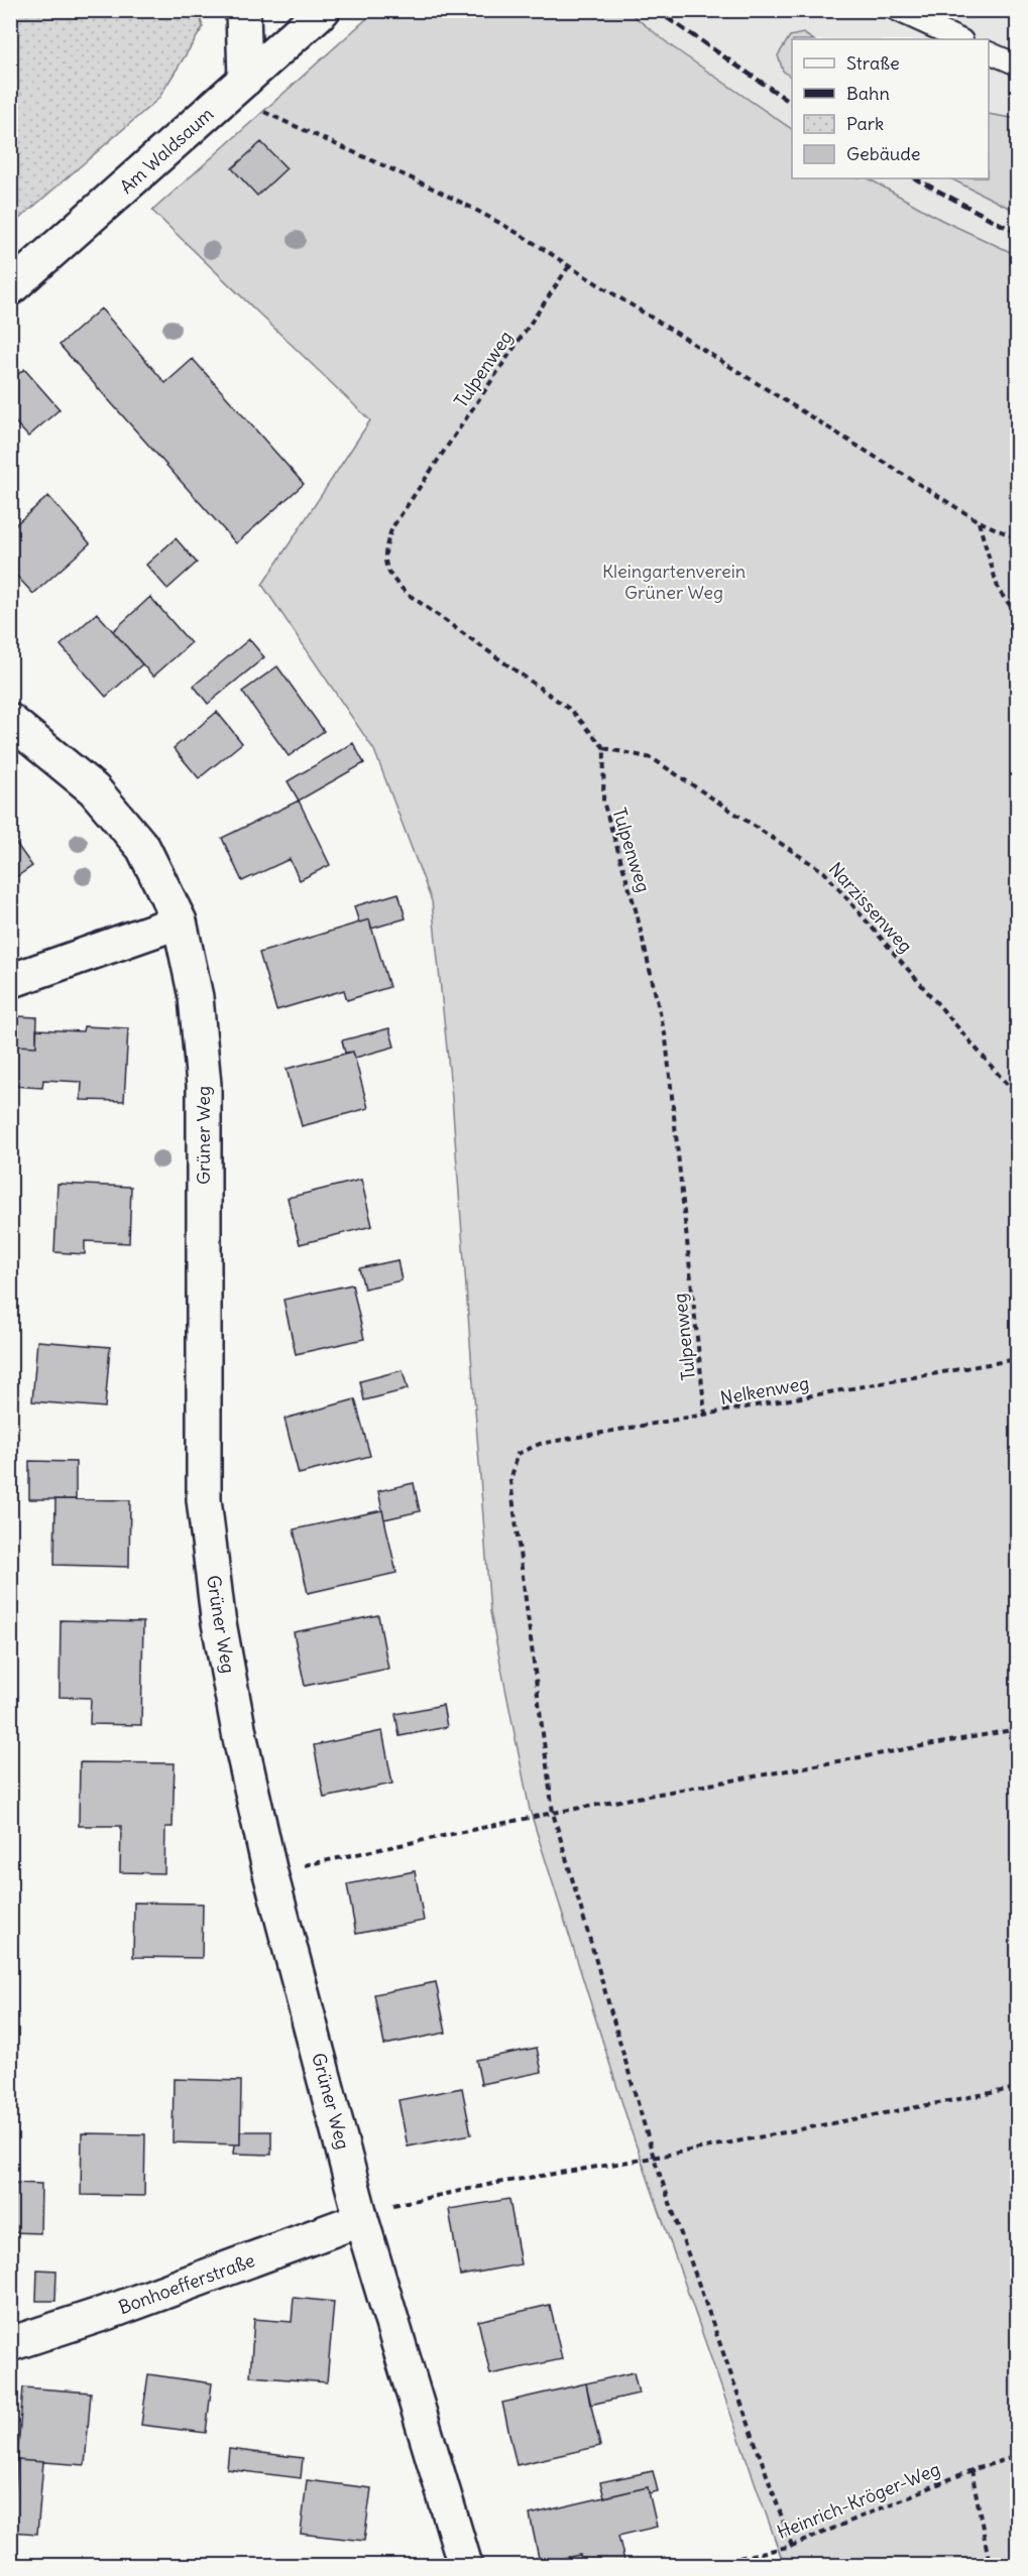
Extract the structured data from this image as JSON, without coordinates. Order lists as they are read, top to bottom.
{
  "streets": {
    "street": ["Am Waldsaum", "Grüner Weg", "Bonhoefferstraße"],
    "path": [
      "Tulpenweg",
      "Narzissenweg",
      "Nelkenweg",
      "Heinrich-Kröger-Weg"
    ]
  },
  "crossings": [
    ["Tulpenweg", "Narzissenweg"],
    ["Tulpenweg", "Nelkenweg"],
    ["Grüner Weg", "Bonhoefferstraße"]
  ],
  "parks": ["Kleingartenverein Grüner Weg"],
  "legend": [
    "Straße",
    "Bahn",
    "Park",
    "Gebäude"
  ]
}
